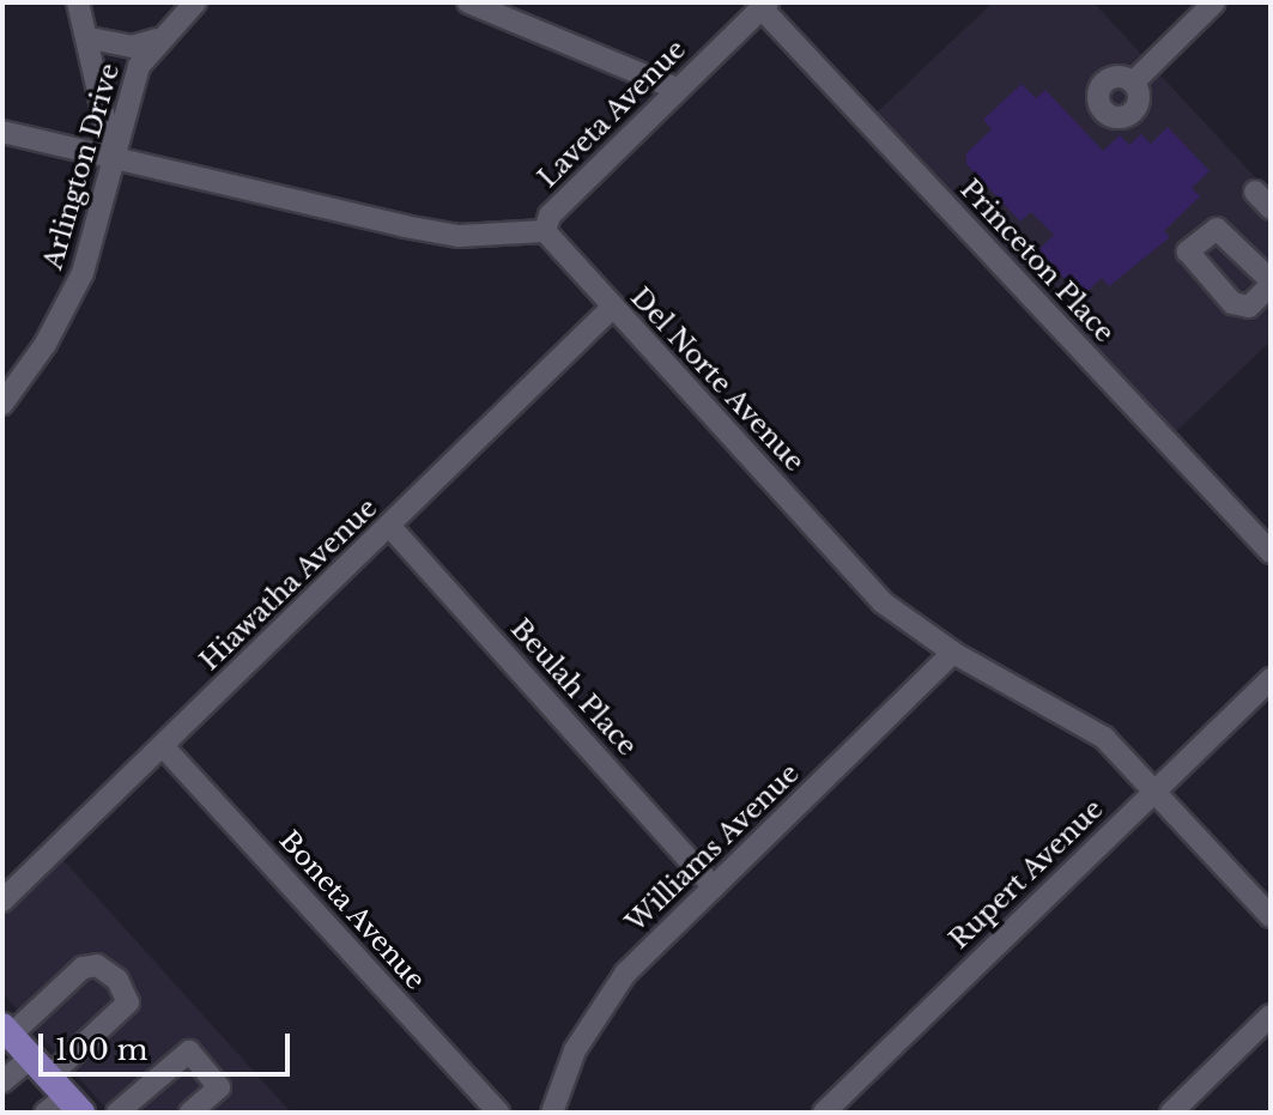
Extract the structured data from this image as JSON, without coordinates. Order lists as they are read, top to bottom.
{
  "streets": {
    "street": [
      "Laveta Avenue",
      "Arlington Drive",
      "Princeton Place",
      "Del Norte Avenue",
      "Hiawatha Avenue",
      "Beulah Place",
      "Williams Avenue",
      "Rupert Avenue",
      "Boneta Avenue"
    ]
  },
  "crossings": [
    ["Laveta Avenue", "Princeton Place"],
    ["Laveta Avenue", "Del Norte Avenue"],
    ["Del Norte Avenue", "Hiawatha Avenue"],
    ["Del Norte Avenue", "Williams Avenue"],
    ["Del Norte Avenue", "Rupert Avenue"],
    ["Hiawatha Avenue", "Beulah Place"],
    ["Hiawatha Avenue", "Boneta Avenue"],
    ["Beulah Place", "Williams Avenue"]
  ],
  "scale_bar": "100 m"
}
